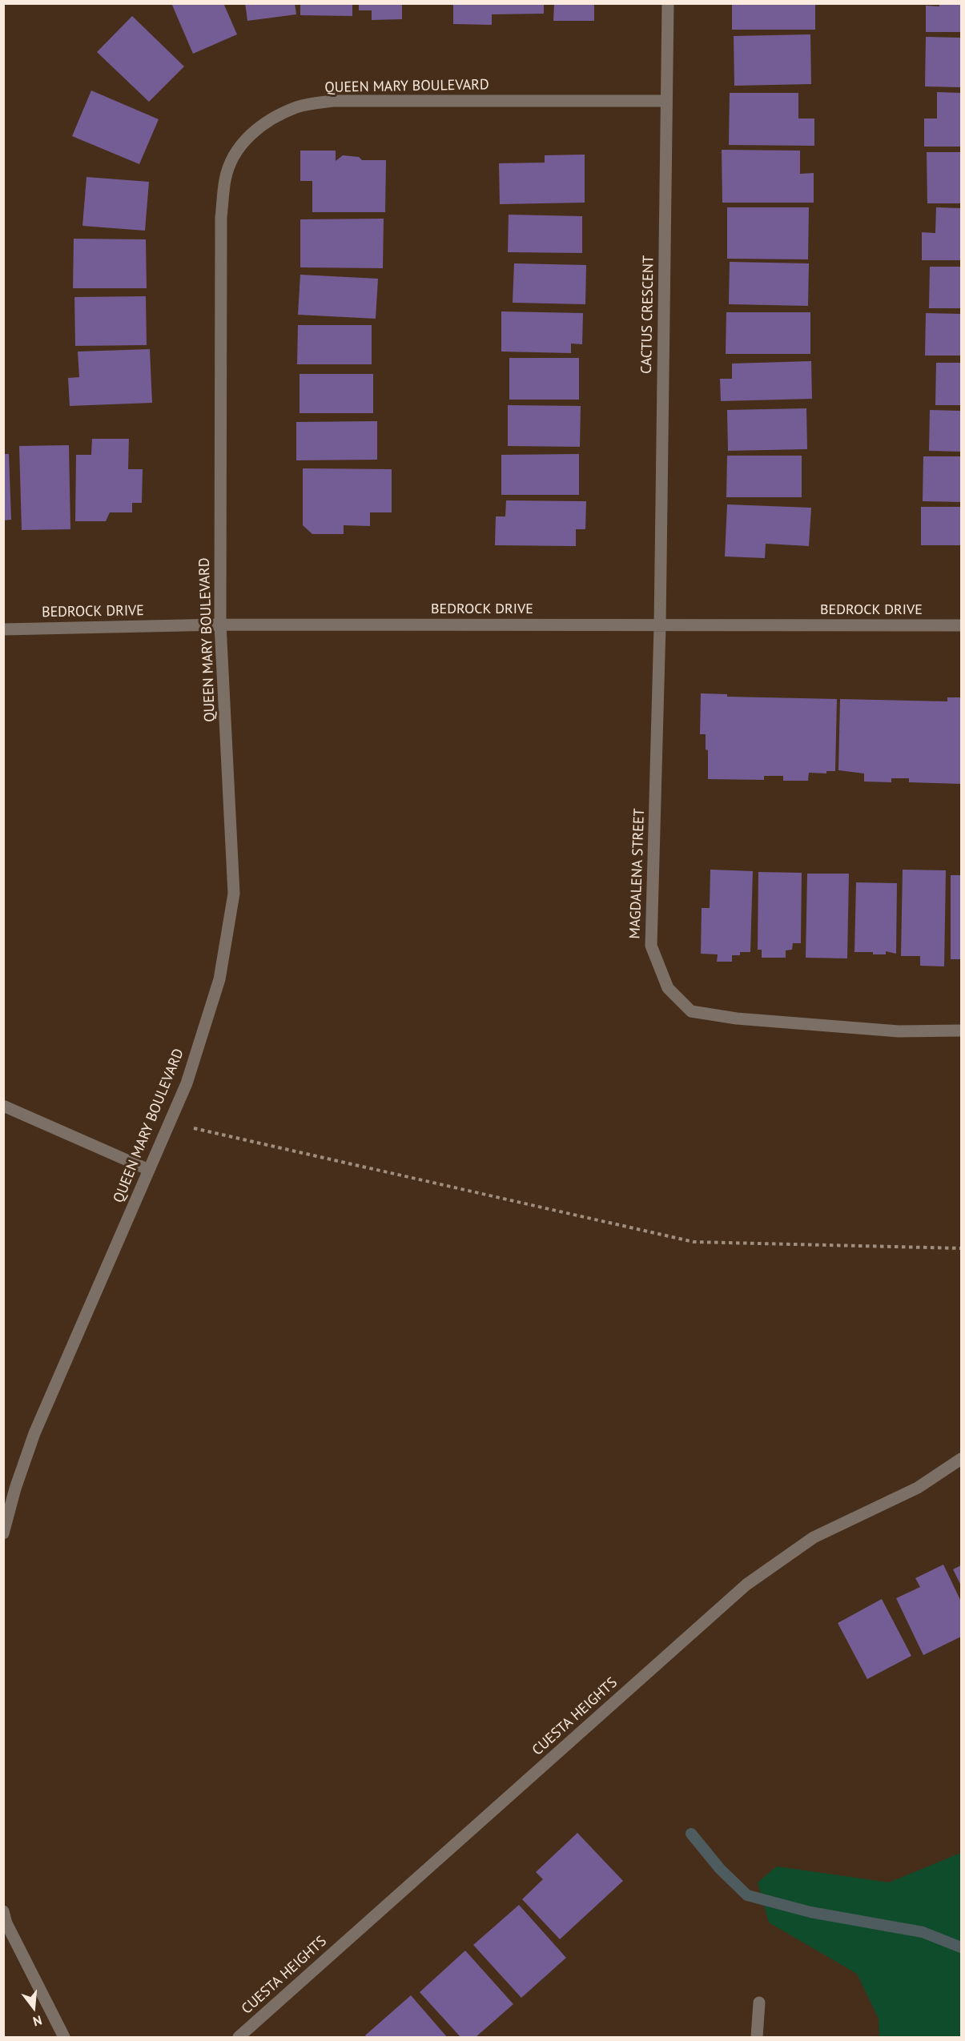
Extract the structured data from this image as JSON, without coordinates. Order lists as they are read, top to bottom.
{
  "streets": {
    "street": [
      "QUEEN MARY BOULEVARD",
      "CACTUS CRESCENT",
      "BEDROCK DRIVE",
      "MAGDALENA STREET",
      "CUESTA HEIGHTS"
    ]
  },
  "crossings": [
    ["QUEEN MARY BOULEVARD", "CACTUS CRESCENT"],
    ["QUEEN MARY BOULEVARD", "BEDROCK DRIVE"],
    ["CACTUS CRESCENT", "BEDROCK DRIVE"],
    ["CACTUS CRESCENT", "MAGDALENA STREET"],
    ["BEDROCK DRIVE", "MAGDALENA STREET"]
  ],
  "north": "bottom"
}
